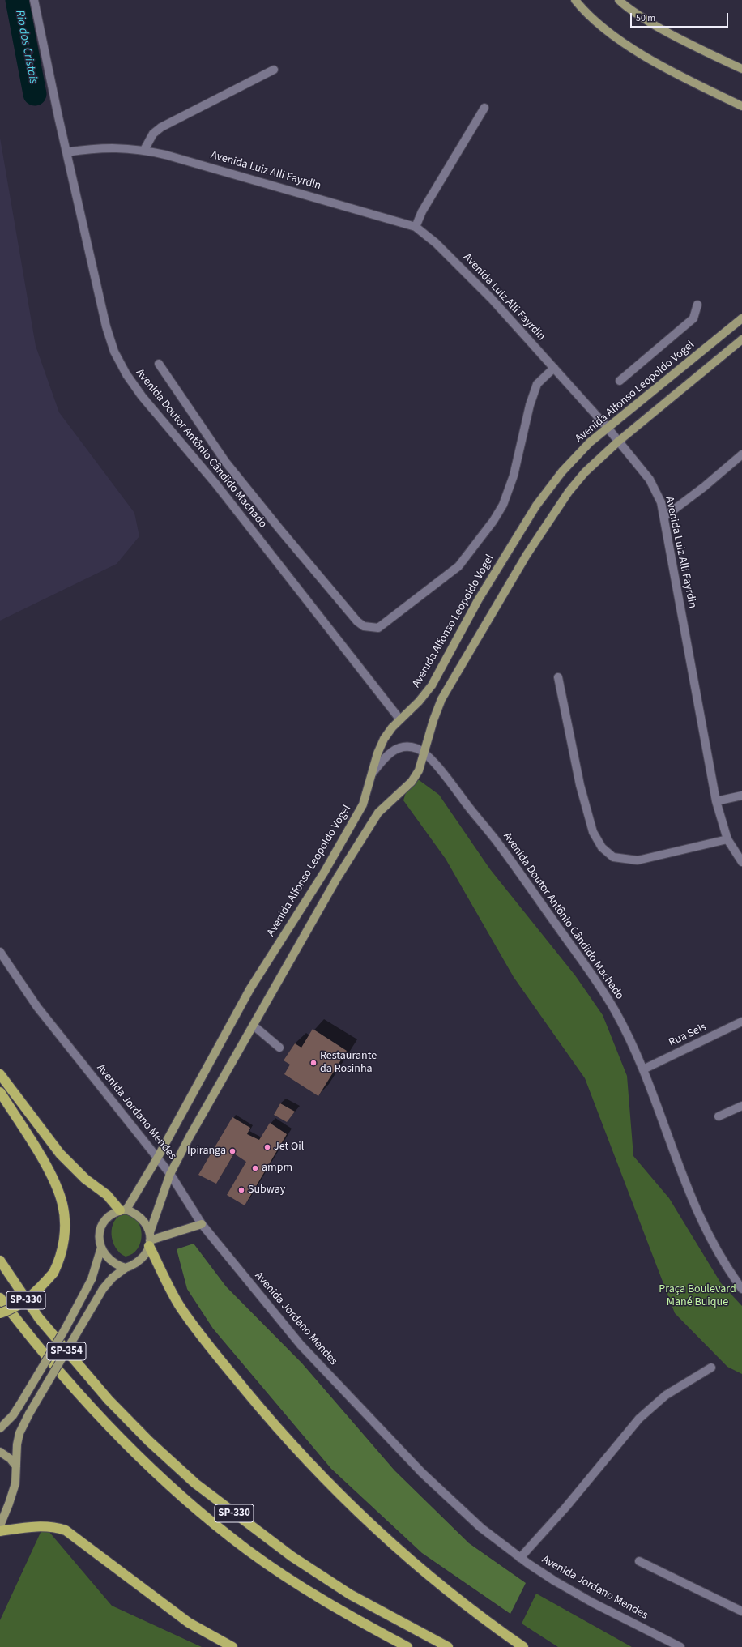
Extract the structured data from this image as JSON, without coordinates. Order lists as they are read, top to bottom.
{
  "streets": {
    "highway": ["SP-330"],
    "main road": ["Avenida Alfonso Leopoldo Vogel", "SP-354"],
    "street": [
      "Avenida Luiz Alli Fayrdin",
      "Avenida Doutor Antônio Cândido Machado",
      "Rua Seis",
      "Avenida Jordano Mendes"
    ]
  },
  "crossings": [
    ["Avenida Luiz Alli Fayrdin", "Avenida Alfonso Leopoldo Vogel"],
    ["Avenida Luiz Alli Fayrdin", "Avenida Doutor Antônio Cândido Machado"],
    ["Avenida Alfonso Leopoldo Vogel", "Avenida Doutor Antônio Cândido Machado"],
    ["Avenida Alfonso Leopoldo Vogel", "Avenida Jordano Mendes"],
    ["Avenida Alfonso Leopoldo Vogel", "SP-354"],
    ["Avenida Doutor Antônio Cândido Machado", "Rua Seis"],
    ["Avenida Jordano Mendes", "SP-354"]
  ],
  "water": ["Rio dos Cristais"],
  "parks": ["Praça Boulevard Mané Buique"],
  "places": [
    "Restaurante da Rosinha",
    "Jet Oil",
    "Ipiranga",
    "ampm",
    "Subway"
  ],
  "scale_bar": "50 m"
}
